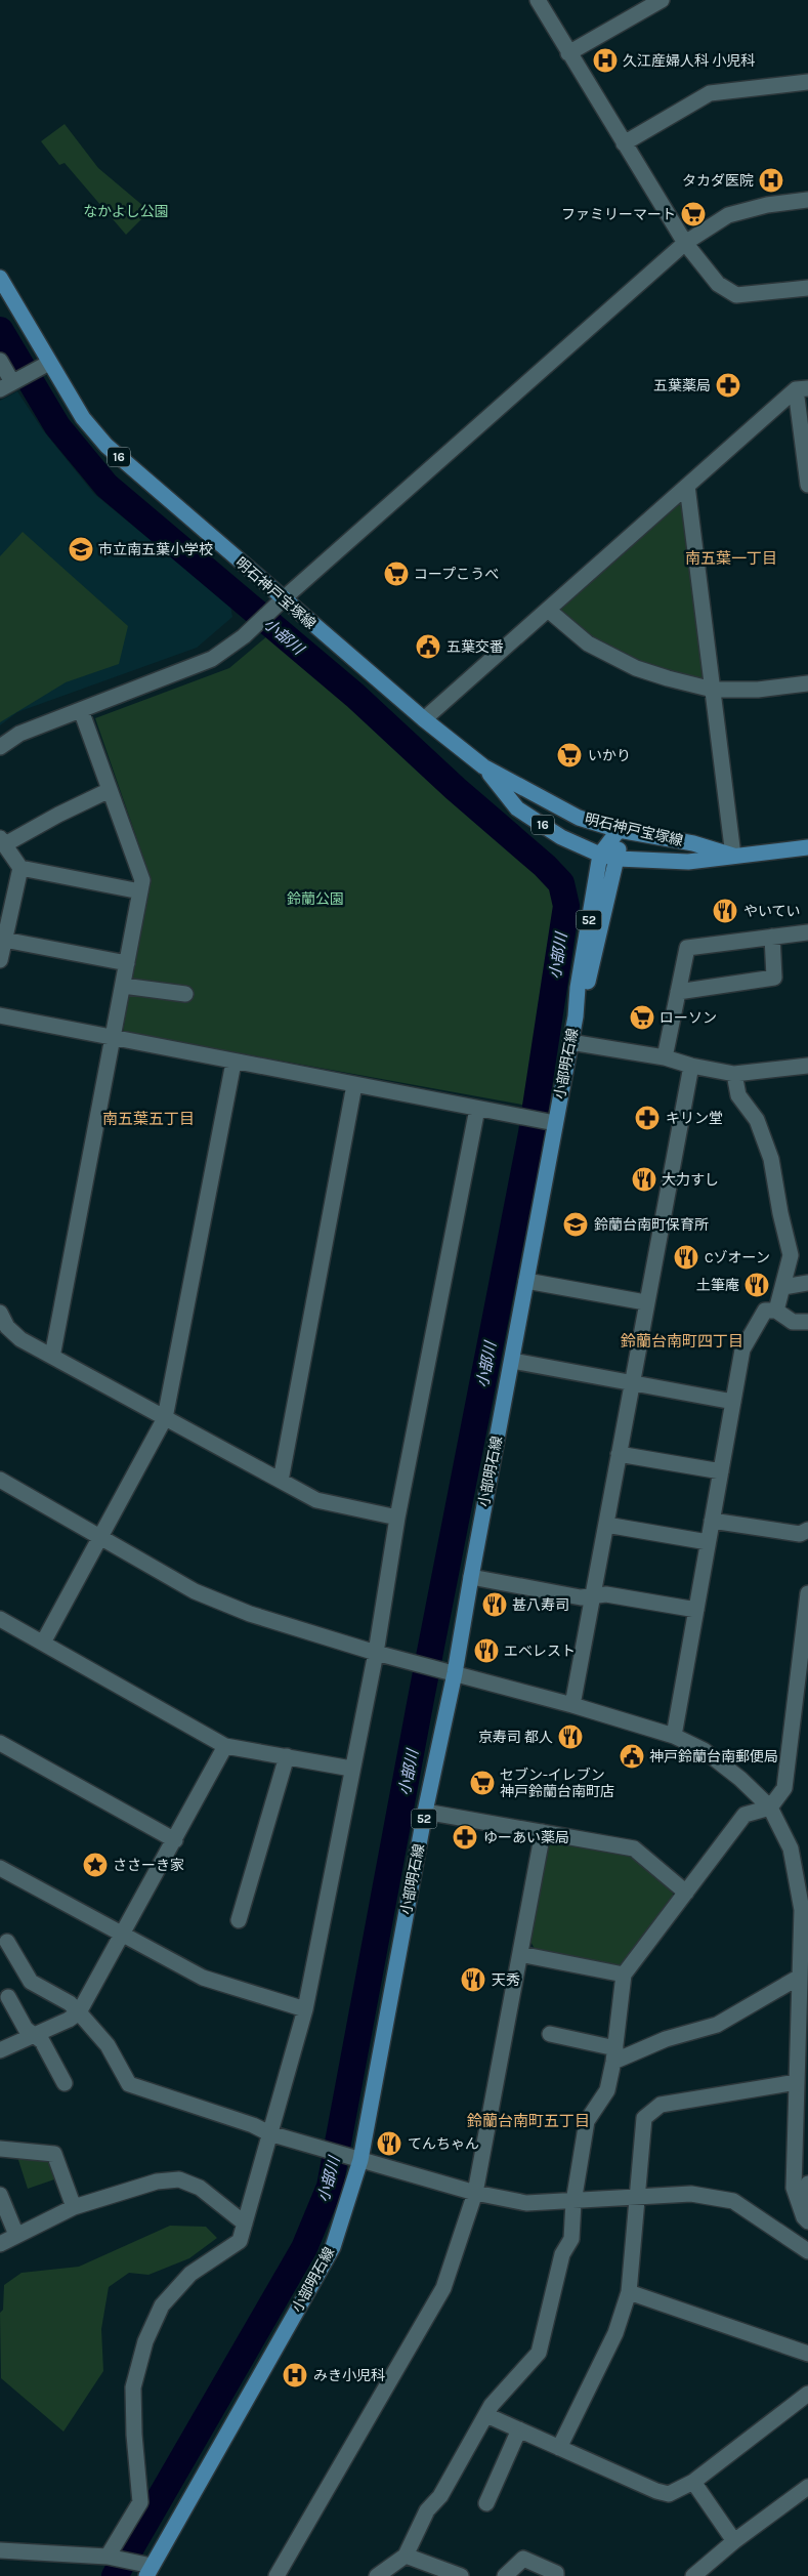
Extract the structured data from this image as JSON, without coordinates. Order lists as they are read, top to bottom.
{
  "streets": {
    "main road": [
      "16",
      "明石神戸宝塚線",
      "52",
      "小部明石線"
    ]
  },
  "crossings": [
    ["明石神戸宝塚線", "小部明石線"]
  ],
  "districts": [
    "南五葉一丁目",
    "南五葉五丁目",
    "鈴蘭台南町四丁目",
    "鈴蘭台南町五丁目"
  ],
  "water": ["小部川"],
  "parks": ["なかよし公園", "鈴蘭公園"],
  "places": {
    "hospital": ["久江産婦人科 小児科", "タカダ医院", "みき小児科"],
    "supermarket": [
      "ファミリーマート",
      "コープこうべ",
      "いかり",
      "ローソン",
      "セブン-イレブン 神戸鈴蘭台南町店"
    ],
    "pharmacy": ["五葉薬局", "キリン堂", "ゆーあい薬局"],
    "school or university": ["市立南五葉小学校", "鈴蘭台南町保育所"],
    "public building": ["五葉交番", "神戸鈴蘭台南郵便局"],
    "restaurant": [
      "やいてい",
      "大力すし",
      "Cゾオーン",
      "土筆庵",
      "甚八寿司",
      "エベレスト",
      "京寿司 都人",
      "天秀",
      "てんちゃん"
    ],
    "place": ["ささーき家"]
  }
}
